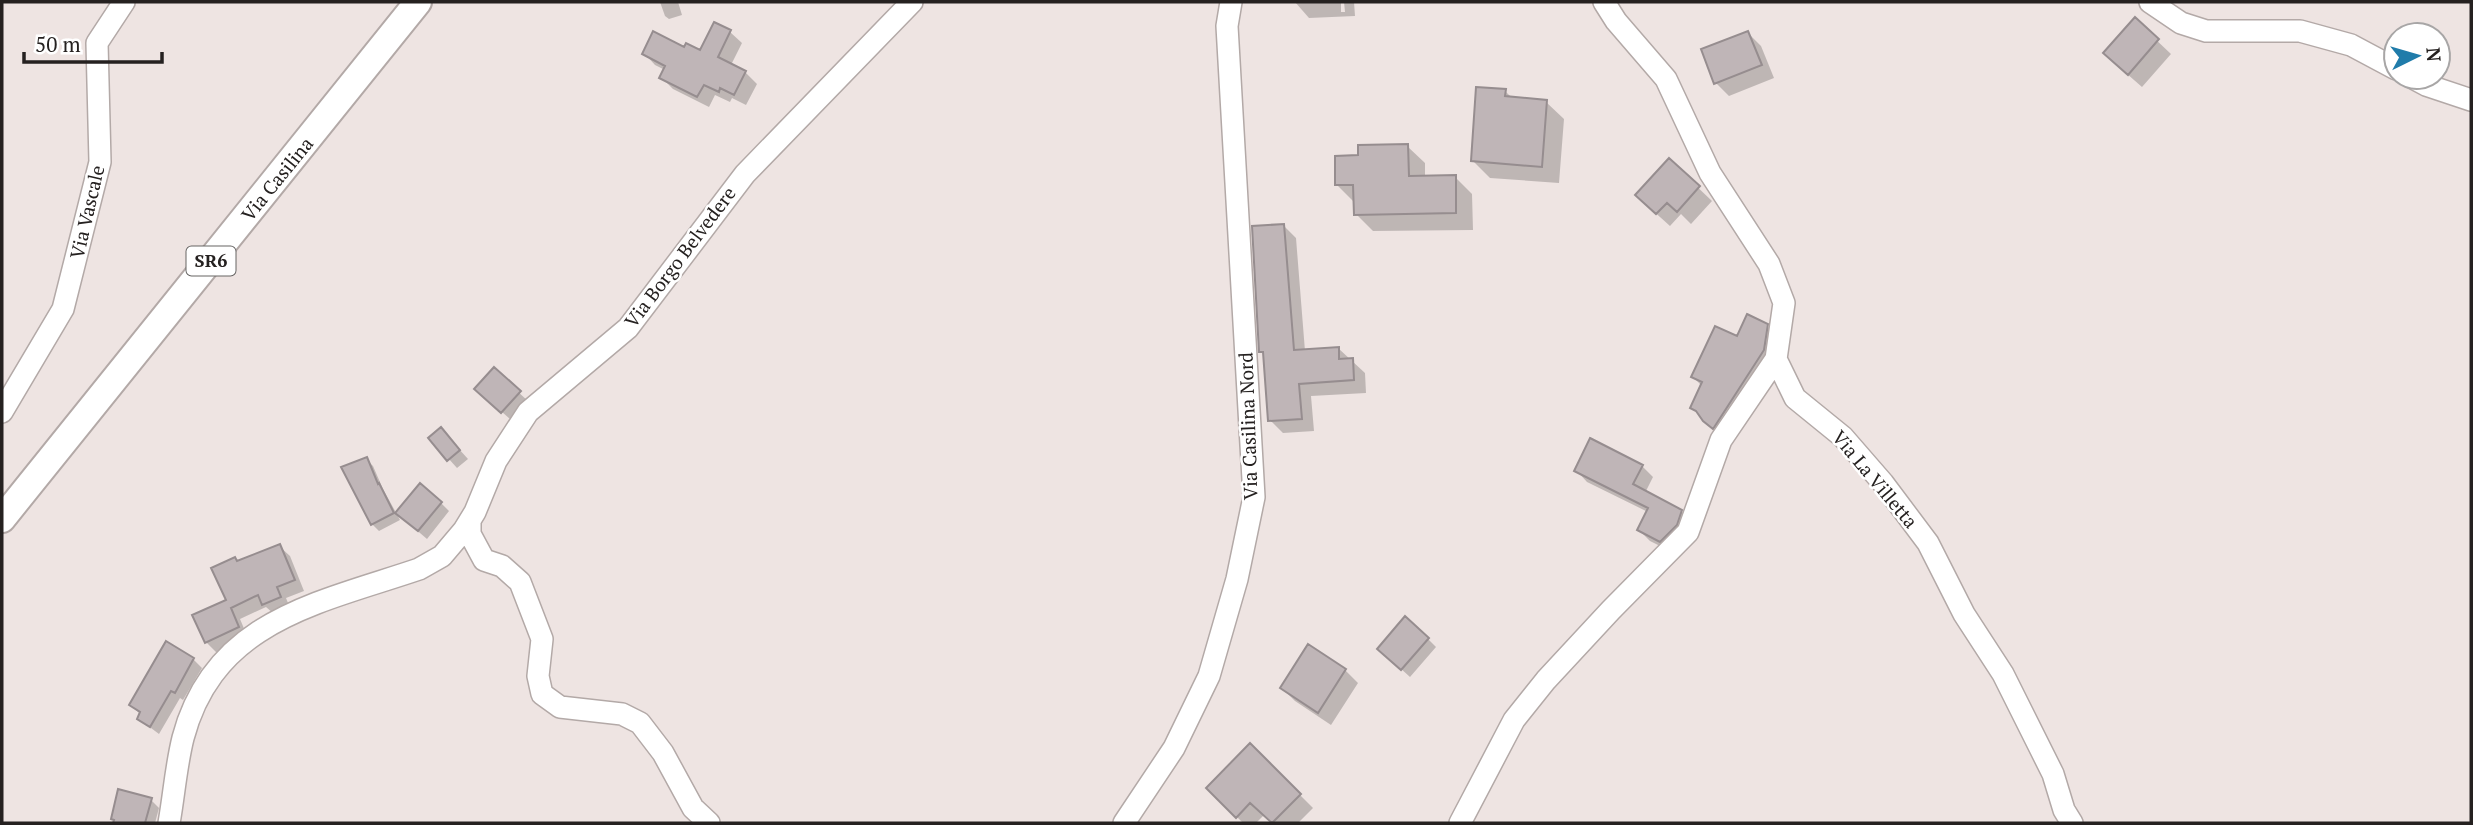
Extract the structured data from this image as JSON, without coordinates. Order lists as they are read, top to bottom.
{
  "streets": {
    "main road": ["Via Casilina", "SR6"],
    "street": [
      "Via Vascale",
      "Via Borgo Belvedere",
      "Via Casilina Nord",
      "Via La Villetta"
    ]
  },
  "scale_bar": "50 m",
  "north": "right"
}
